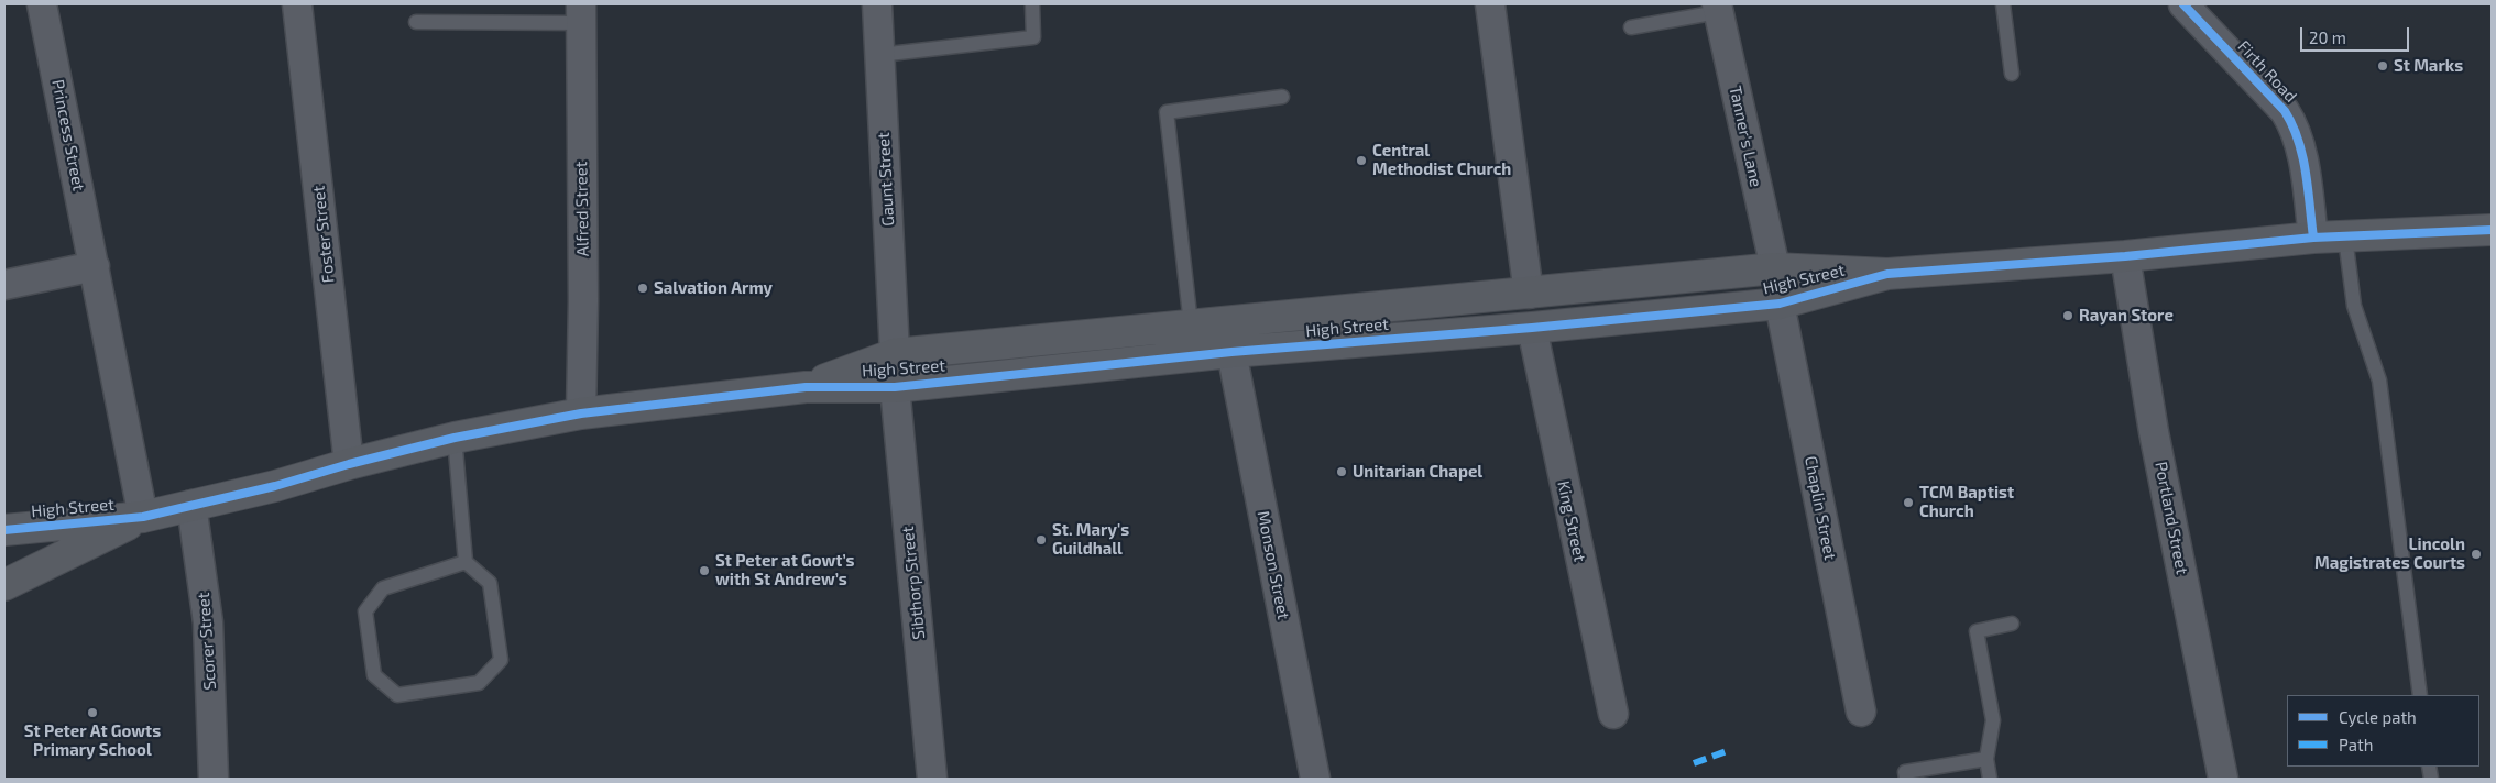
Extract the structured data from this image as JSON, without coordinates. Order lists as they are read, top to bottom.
{
  "streets": {
    "street": [
      "Firth Road",
      "Princess Street",
      "Tanner's Lane",
      "Gaunt Street",
      "Alfred Street",
      "Foster Street",
      "High Street",
      "Chaplin Street",
      "Portland Street",
      "King Street",
      "Monson Street",
      "Sibthorp Street",
      "Scorer Street"
    ]
  },
  "crossings": [
    ["Princess Street", "High Street"],
    ["Tanner's Lane", "High Street"],
    ["Gaunt Street", "High Street"],
    ["High Street", "Chaplin Street"],
    ["High Street", "King Street"],
    ["High Street", "Monson Street"],
    ["High Street", "Sibthorp Street"]
  ],
  "places": [
    "St Marks",
    "Central Methodist Church",
    "Salvation Army",
    "Rayan Store",
    "Unitarian Chapel",
    "TCM Baptist Church",
    "St. Mary's Guildhall",
    "Lincoln Magistrates Courts",
    "St Peter at Gowt’s with St Andrew’s",
    "St Peter At Gowts Primary School"
  ],
  "legend": ["Cycle path", "Path"],
  "scale_bar": "20 m"
}
